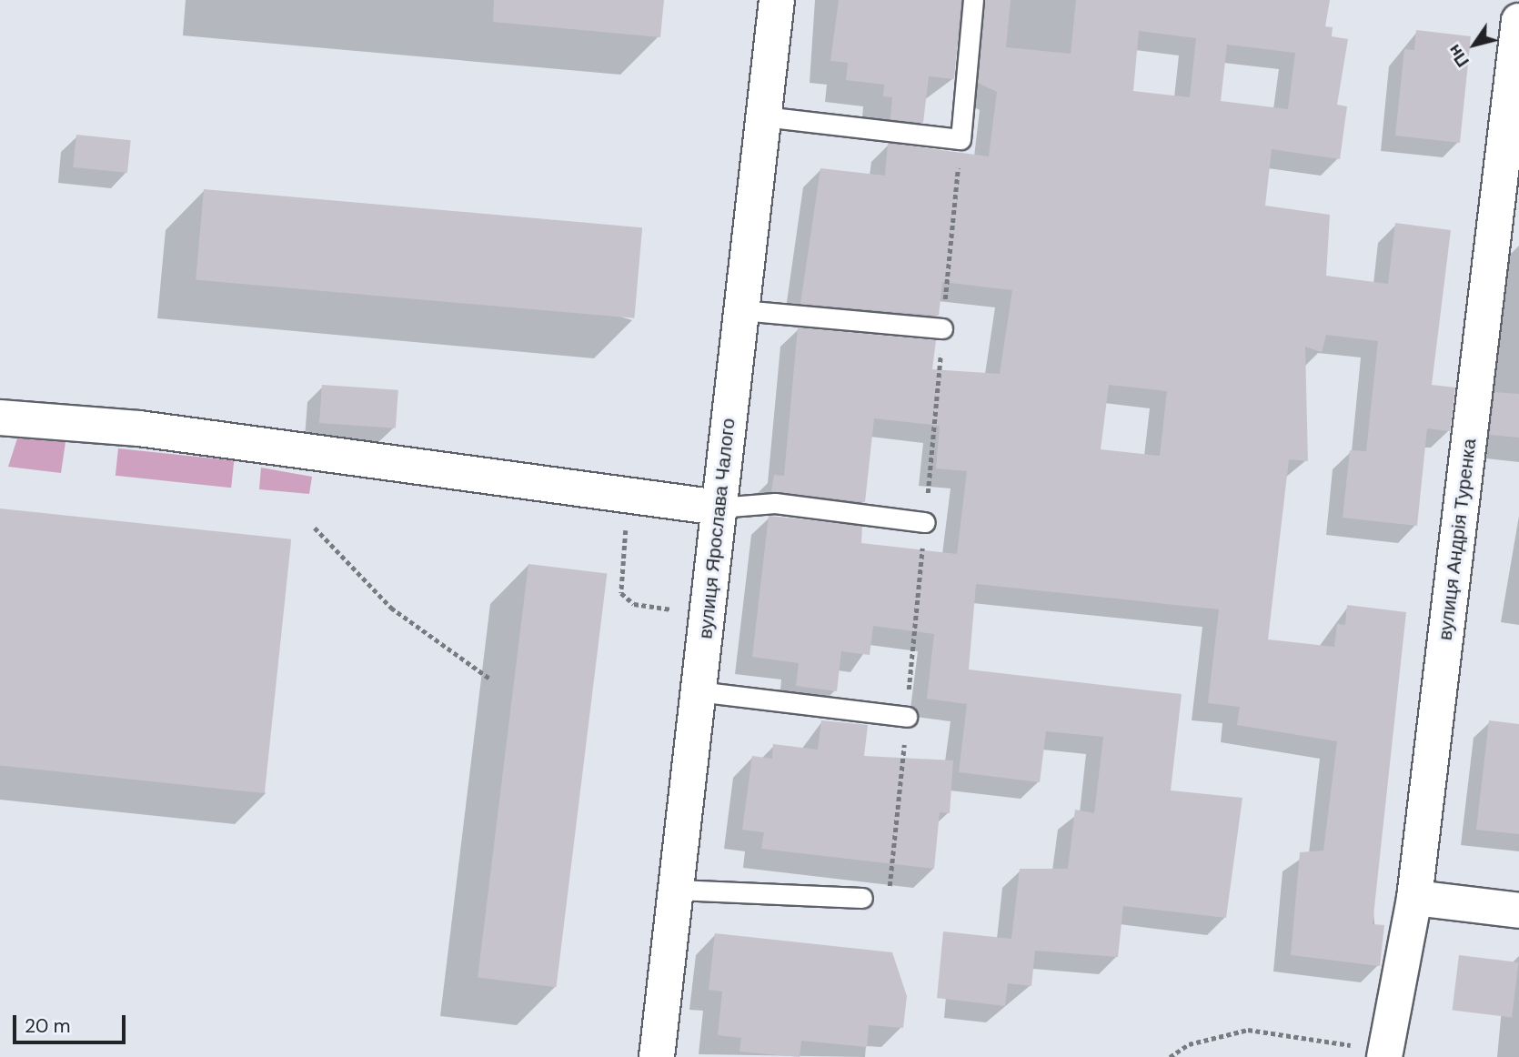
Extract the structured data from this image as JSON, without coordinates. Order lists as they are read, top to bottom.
{
  "streets": {
    "street": ["вулиця Ярослава Чалого", "вулиця Андрія Туренка"]
  },
  "scale_bar": "20 m",
  "north": "bottom left"
}
